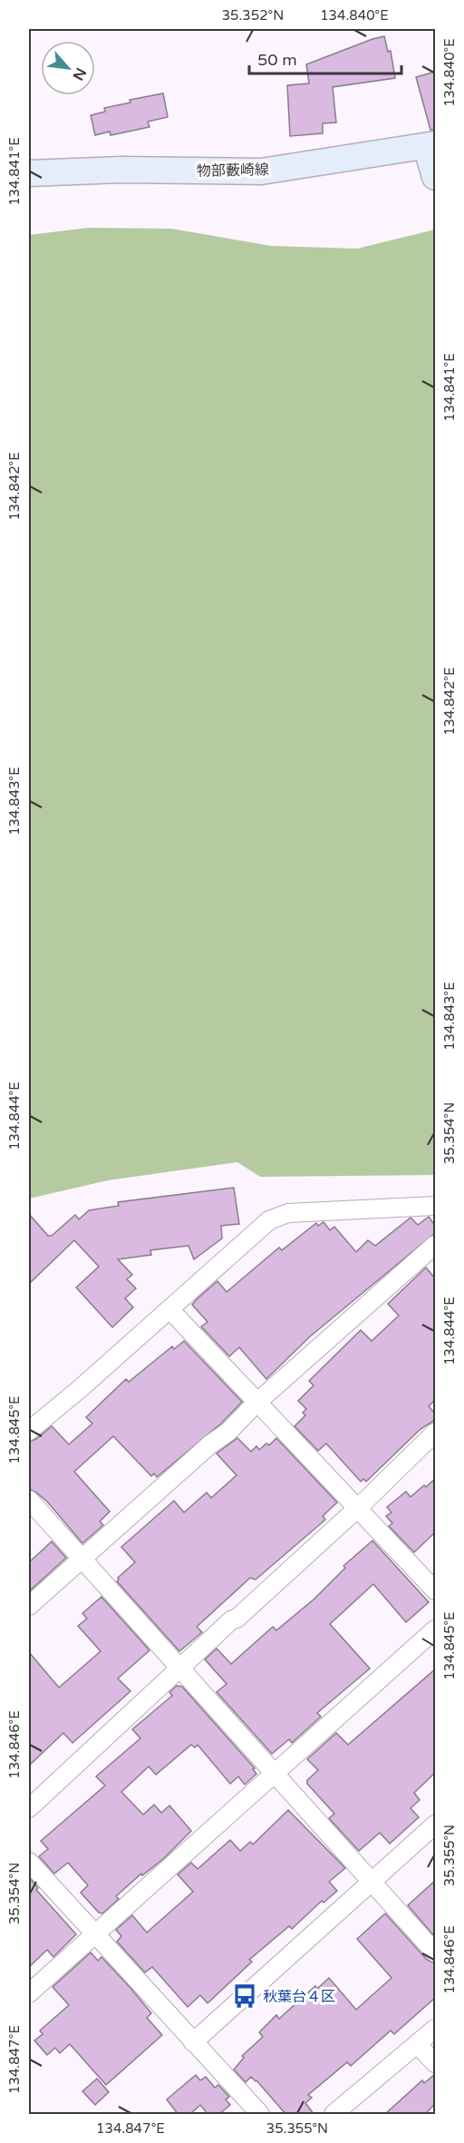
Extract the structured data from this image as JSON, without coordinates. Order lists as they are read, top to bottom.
{
  "streets": {
    "main road": ["物部藪崎線"]
  },
  "places": {
    "bus stop": ["秋葉台４区"]
  },
  "scale_bar": "50 m",
  "north": "bottom right",
  "coordinates": [
    "35.352°N",
    "134.840°E",
    "134.841°E",
    "134.842°E",
    "134.843°E",
    "134.844°E",
    "35.354°N",
    "134.845°E",
    "134.846°E",
    "35.355°N",
    "134.847°E"
  ]
}
